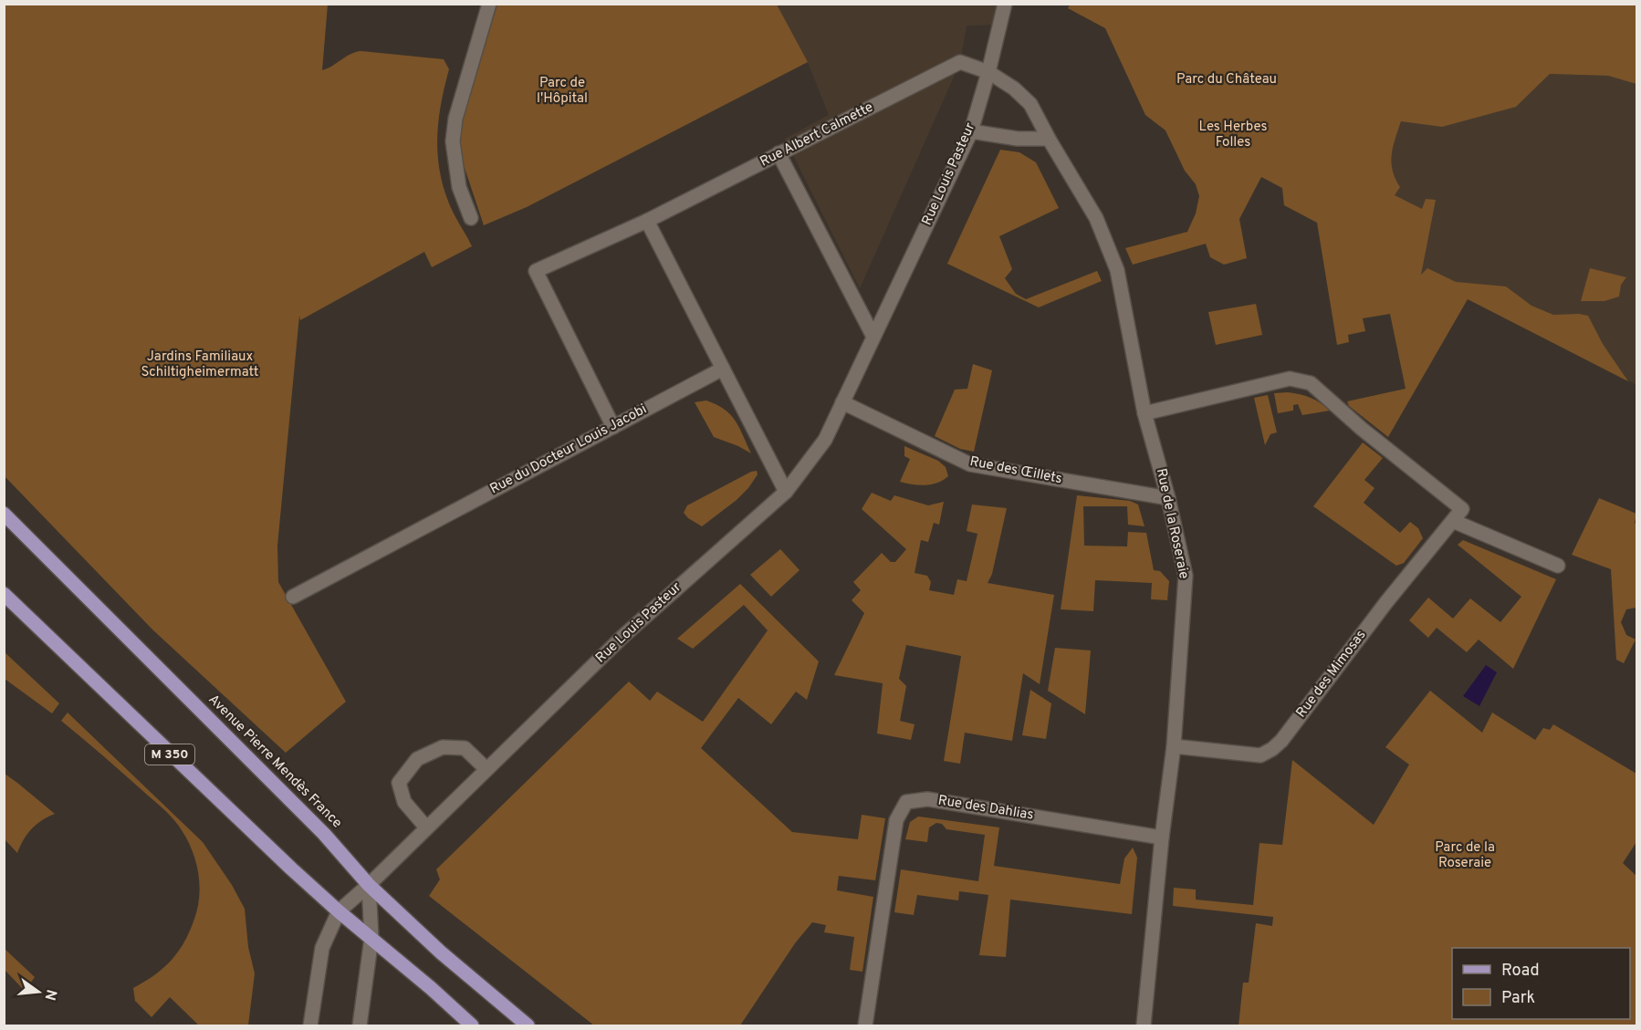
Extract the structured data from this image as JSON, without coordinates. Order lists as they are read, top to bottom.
{
  "streets": {
    "main road": ["M 350", "Avenue Pierre Mendès France"],
    "street": [
      "Rue Albert Calmette",
      "Rue Louis Pasteur",
      "Rue du Docteur Louis Jacobi",
      "Rue des Œillets",
      "Rue de la Roseraie",
      "Rue des Mimosas",
      "Rue des Dahlias"
    ]
  },
  "crossings": [
    ["Rue Albert Calmette", "Rue Louis Pasteur"],
    ["Rue Albert Calmette", "Rue du Docteur Louis Jacobi"],
    ["Rue Albert Calmette", "Rue de la Roseraie"],
    ["Rue Louis Pasteur", "Rue des Œillets"],
    ["Rue Louis Pasteur", "Rue de la Roseraie"],
    ["Rue Louis Pasteur", "M 350"],
    ["Rue Louis Pasteur", "Avenue Pierre Mendès France"],
    ["Rue des Œillets", "Rue de la Roseraie"],
    ["Rue de la Roseraie", "Rue des Mimosas"],
    ["Rue de la Roseraie", "Rue des Dahlias"]
  ],
  "parks": [
    "Parc du Château",
    "Parc de l'Hôpital",
    "Les Herbes Folles",
    "Jardins Familiaux Schiltigheimermatt",
    "Parc de la Roseraie"
  ],
  "legend": ["Road", "Park"],
  "north": "right"
}
